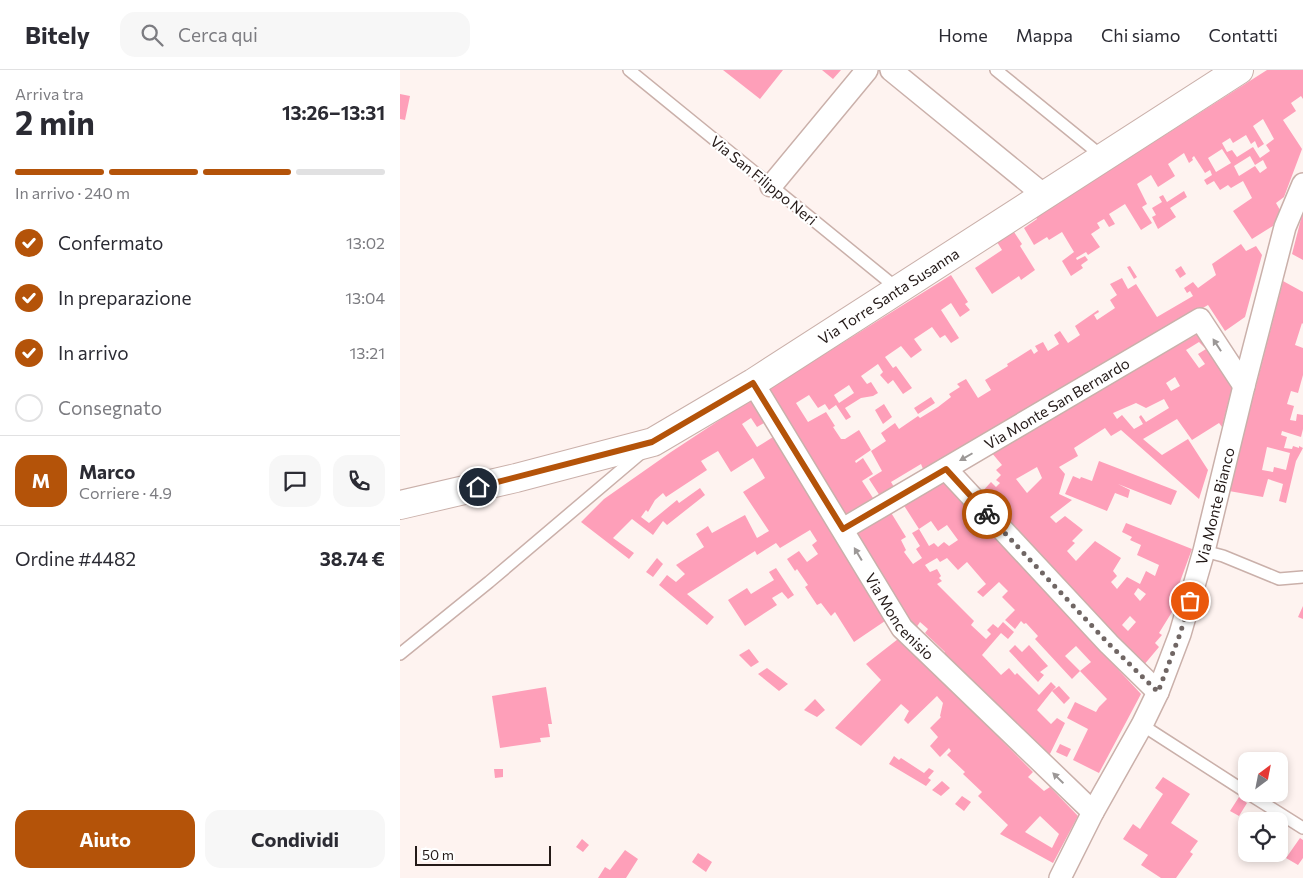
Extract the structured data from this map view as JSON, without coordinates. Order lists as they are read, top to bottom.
{
  "streets": {
    "main road": ["Via Torre Santa Susanna"],
    "street": ["Via Monte San Bernardo", "Via Monte Bianco", "Via Moncenisio"],
    "lane": ["Via San Filippo Neri"]
  },
  "crossings": [
    ["Via San Filippo Neri", "Via Torre Santa Susanna"],
    ["Via Torre Santa Susanna", "Via Moncenisio"],
    ["Via Monte San Bernardo", "Via Monte Bianco"],
    ["Via Monte San Bernardo", "Via Moncenisio"],
    ["Via Monte Bianco", "Via Moncenisio"]
  ],
  "one_way": ["Via Monte San Bernardo"],
  "scale_bar": "50 m",
  "north": "top right",
  "page": {
    "header": "Bitely",
    "search": "Cerca qui",
    "nav": [
      "Home",
      "Mappa",
      "Chi siamo",
      "Contatti"
    ],
    "heading": ["2 min", "Arriva tra", "13:26–13:31"],
    "panel": [
      "Marco",
      "Corriere · 4.9",
      "Ordine #4482",
      "38.74 €"
    ],
    "bar": "In arrivo · 240 m",
    "list": [
      ["Confermato", "13:02"],
      ["In preparazione", "13:04"],
      ["In arrivo", "13:21"],
      "Consegnato"
    ],
    "round": "M",
    "buttons": ["Aiuto", "Condividi"],
    "scale": "50 m"
  }
}
